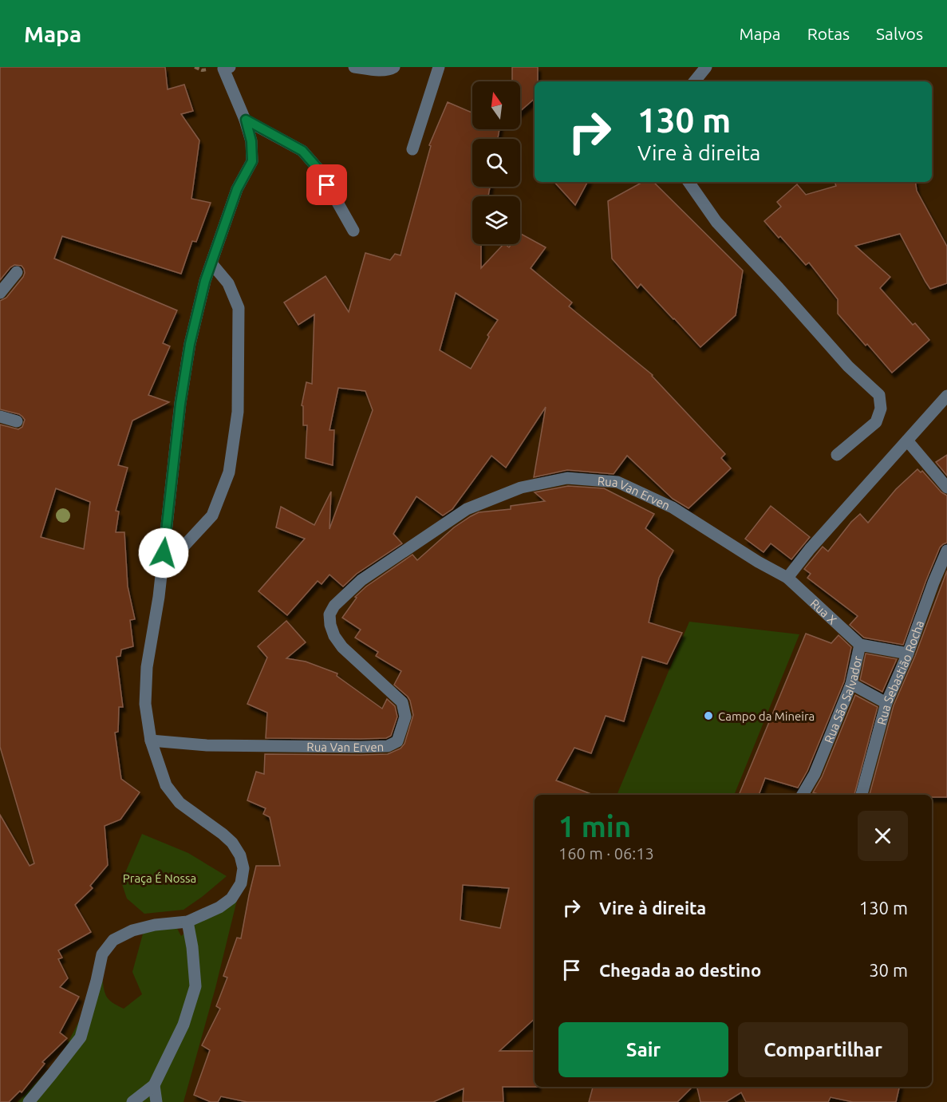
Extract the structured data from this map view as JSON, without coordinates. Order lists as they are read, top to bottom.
{
  "streets": {
    "street": [
      "Rua Van Erven",
      "Rua X",
      "Rua Sebastião Rocha",
      "Rua São Salvador"
    ]
  },
  "crossings": [
    ["Rua Van Erven", "Rua X"],
    ["Rua X", "Rua São Salvador"],
    ["Rua Sebastião Rocha", "Rua São Salvador"]
  ],
  "parks": ["Praça É Nossa"],
  "places": ["Campo da Mineira"],
  "north": "top",
  "page": {
    "header": "Mapa",
    "nav": ["Mapa", "Rotas", "Salvos"],
    "turn": ["130 m", "Vire à direita"],
    "heading": ["1 min", "160 m · 06:13"],
    "list": [
      {
        "name": "Vire à direita",
        "value": "130 m"
      },
      {
        "name": "Chegada ao destino",
        "value": "30 m"
      }
    ],
    "buttons": ["Sair", "Compartilhar"]
  }
}
